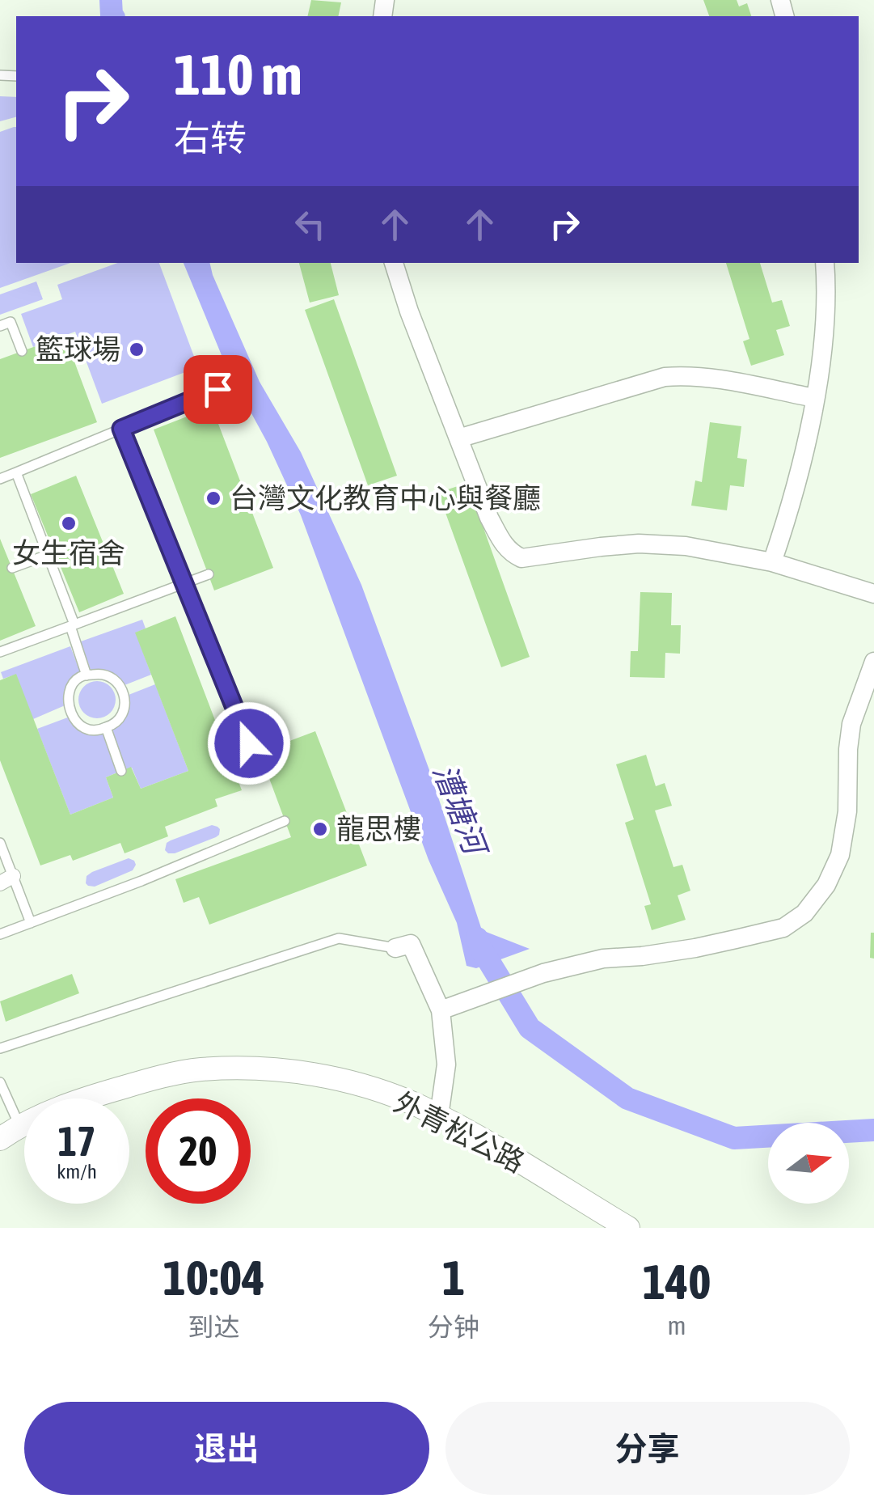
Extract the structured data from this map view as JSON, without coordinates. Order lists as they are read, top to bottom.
{
  "streets": {
    "street": ["外青松公路"]
  },
  "water": ["漕塘河"],
  "places": [
    "籃球場",
    "台灣文化教育中心與餐廳",
    "女生宿舍",
    "龍思樓"
  ],
  "north": "right",
  "page": {
    "turn": ["110 m", "右转"],
    "speed": "17 km/h",
    "limit": "20",
    "eta": [
      "10:04",
      "到达",
      "1",
      "分钟",
      "140",
      "m"
    ],
    "buttons": ["退出", "分享"]
  }
}
